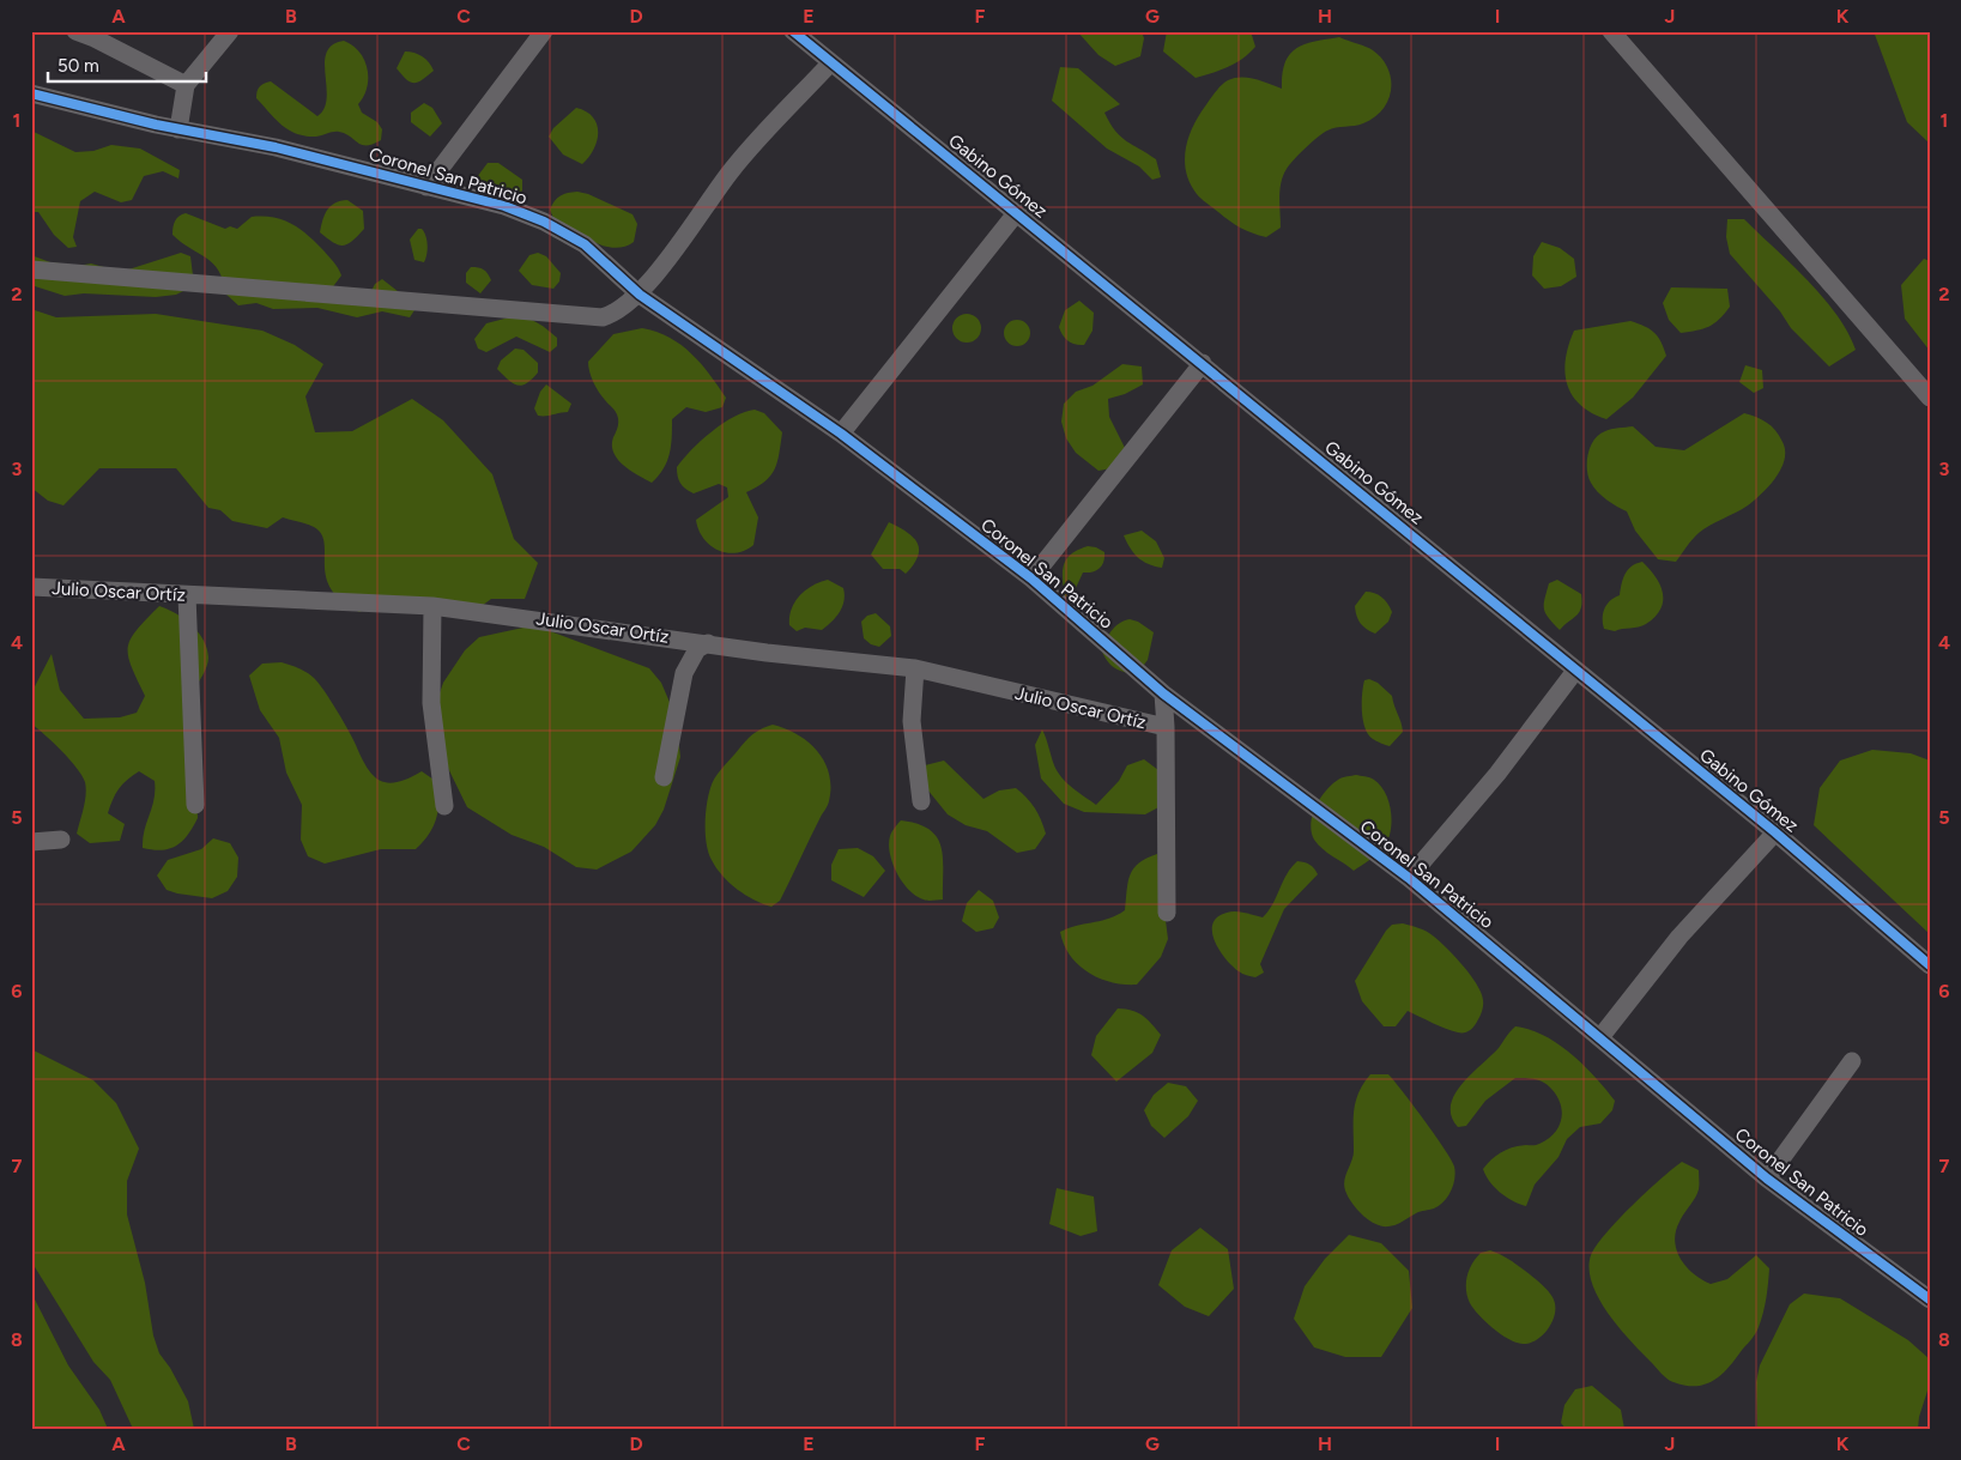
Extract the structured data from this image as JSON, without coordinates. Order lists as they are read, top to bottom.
{
  "streets": {
    "street": ["Coronel San Patricio", "Gabino Gómez", "Julio Oscar Ortíz"]
  },
  "scale_bar": "50 m",
  "grid": {
    "columns": [
      "A",
      "B",
      "C",
      "D",
      "E",
      "F",
      "G",
      "H",
      "I",
      "J",
      "K"
    ],
    "rows": [
      "1",
      "2",
      "3",
      "4",
      "5",
      "6",
      "7",
      "8"
    ]
  }
}
